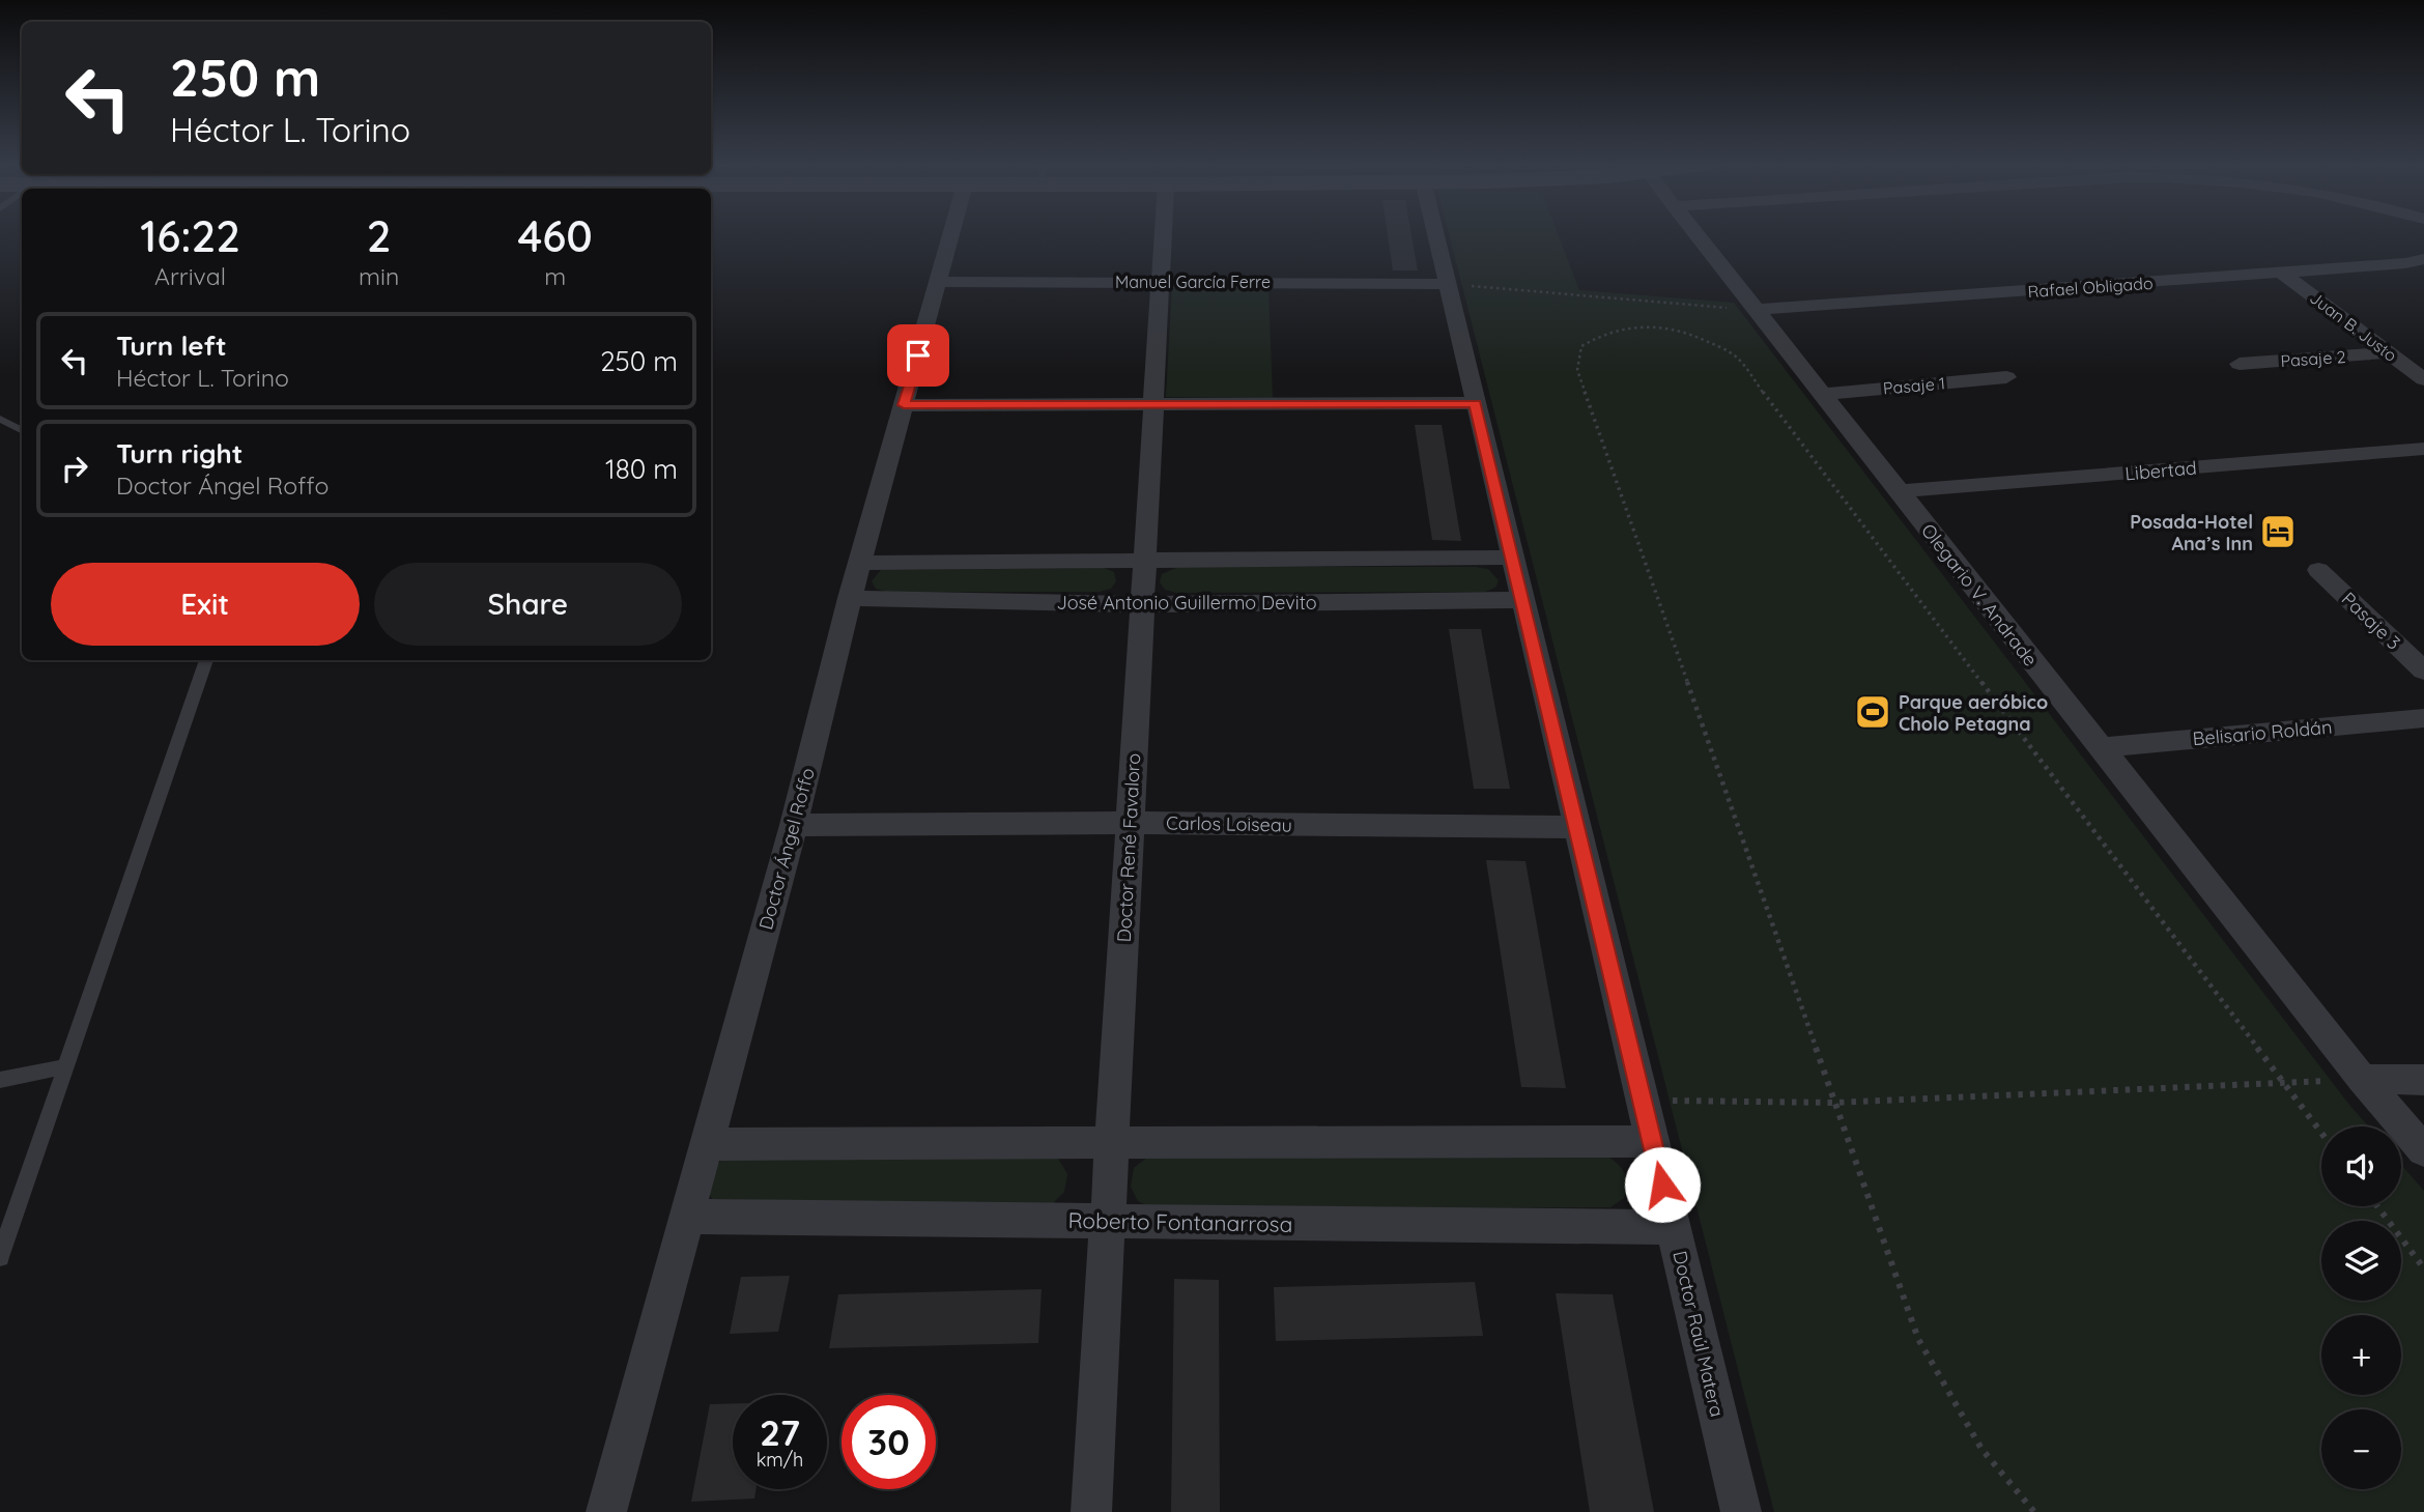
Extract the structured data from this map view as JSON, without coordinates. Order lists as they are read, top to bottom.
{
  "streets": {
    "street": [
      "Manuel García Ferre",
      "Rafael Obligado",
      "Juan B. Justo",
      "Pasaje 2",
      "Pasaje 1",
      "Libertad",
      "Olegario V. Andrade",
      "José Antonio Guillermo Devito",
      "Pasaje 3",
      "Belisario Roldán",
      "Carlos Loiseau",
      "Doctor René Favaloro",
      "Doctor Ángel Roffo",
      "Roberto Fontanarrosa",
      "Doctor Raúl Matera"
    ]
  },
  "crossings": [
    ["Manuel García Ferre", "Doctor René Favaloro"],
    ["Manuel García Ferre", "Doctor Ángel Roffo"],
    ["Manuel García Ferre", "Doctor Raúl Matera"],
    ["Rafael Obligado", "Juan B. Justo"],
    ["Rafael Obligado", "Olegario V. Andrade"],
    ["Juan B. Justo", "Pasaje 2"],
    ["Pasaje 1", "Olegario V. Andrade"],
    ["Libertad", "Olegario V. Andrade"],
    ["Olegario V. Andrade", "Belisario Roldán"],
    ["José Antonio Guillermo Devito", "Doctor René Favaloro"],
    ["José Antonio Guillermo Devito", "Doctor Ángel Roffo"],
    ["José Antonio Guillermo Devito", "Doctor Raúl Matera"],
    ["Carlos Loiseau", "Doctor René Favaloro"],
    ["Carlos Loiseau", "Doctor Ángel Roffo"],
    ["Carlos Loiseau", "Doctor Raúl Matera"],
    ["Doctor René Favaloro", "Roberto Fontanarrosa"],
    ["Doctor Ángel Roffo", "Roberto Fontanarrosa"],
    ["Roberto Fontanarrosa", "Doctor Raúl Matera"]
  ],
  "places": {
    "hotel": ["Posada-Hotel Ana’s Inn"],
    "sports": ["Parque aeróbico Cholo Petagna"]
  },
  "page": {
    "turn": ["250 m", "Héctor L. Torino"],
    "eta": [
      "16:22",
      "Arrival",
      "2",
      "min",
      "460",
      "m"
    ],
    "list": [
      {
        "name": "Turn left",
        "note": "Héctor L. Torino",
        "value": "250 m"
      },
      {
        "name": "Turn right",
        "note": "Doctor Ángel Roffo",
        "value": "180 m"
      }
    ],
    "buttons": ["Exit", "Share"],
    "map_buttons": ["+", "−"],
    "speed": "27 km/h",
    "limit": "30"
  }
}
